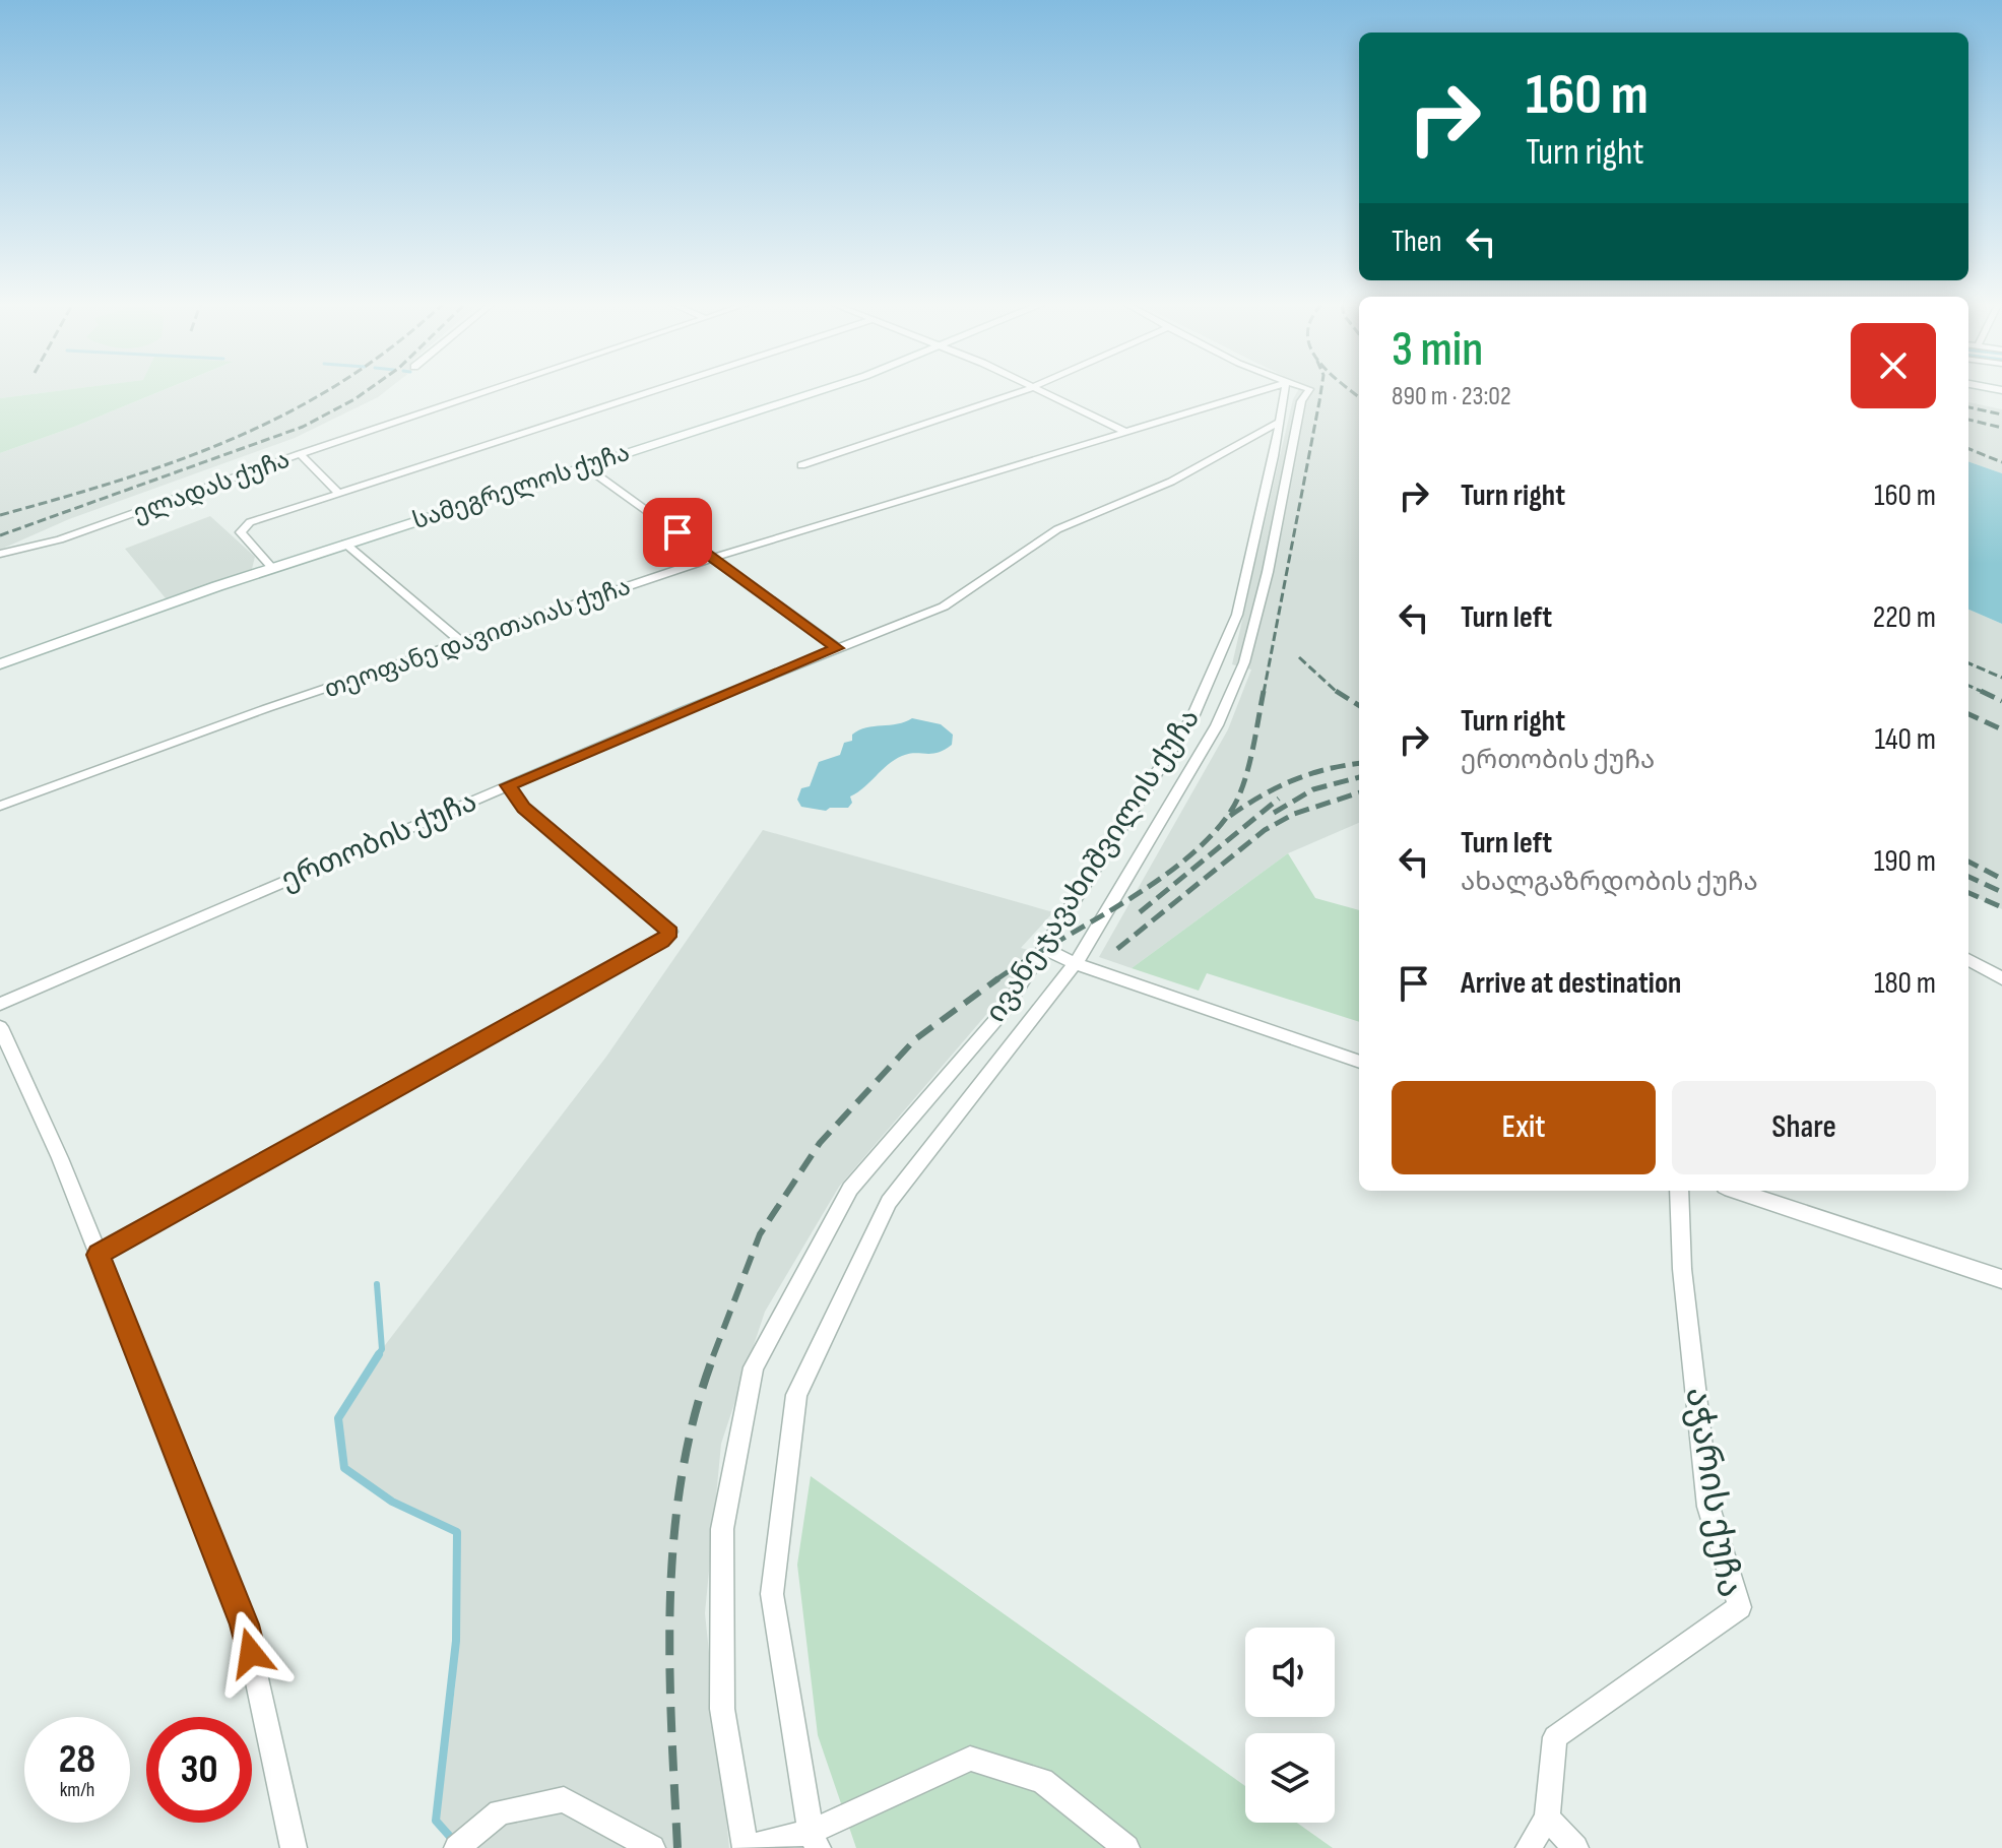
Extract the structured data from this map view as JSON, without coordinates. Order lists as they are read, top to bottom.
{
  "streets": {
    "main road": ["სამეგრელოს ქუჩა"],
    "street": [
      "ელადას ქუჩა",
      "თეოფანე დავითაიას ქუჩა",
      "ერთობის ქუჩა",
      "ივანე ჯავახიშვილის ქუჩა",
      "აჭარის ქუჩა"
    ]
  },
  "crossings": [
    ["ერთობის ქუჩა", "ივანე ჯავახიშვილის ქუჩა"]
  ],
  "page": {
    "turn": ["160 m", "Turn right"],
    "then": "Then",
    "heading": ["3 min", "890 m · 23:02"],
    "list": [
      {
        "name": "Turn right",
        "value": "160 m"
      },
      {
        "name": "Turn left",
        "value": "220 m"
      },
      {
        "name": "Turn right",
        "note": "ერთობის ქუჩა",
        "value": "140 m"
      },
      {
        "name": "Turn left",
        "note": "ახალგაზრდობის ქუჩა",
        "value": "190 m"
      },
      {
        "name": "Arrive at destination",
        "value": "180 m"
      }
    ],
    "buttons": ["Exit", "Share"],
    "speed": "28 km/h",
    "limit": "30"
  }
}
